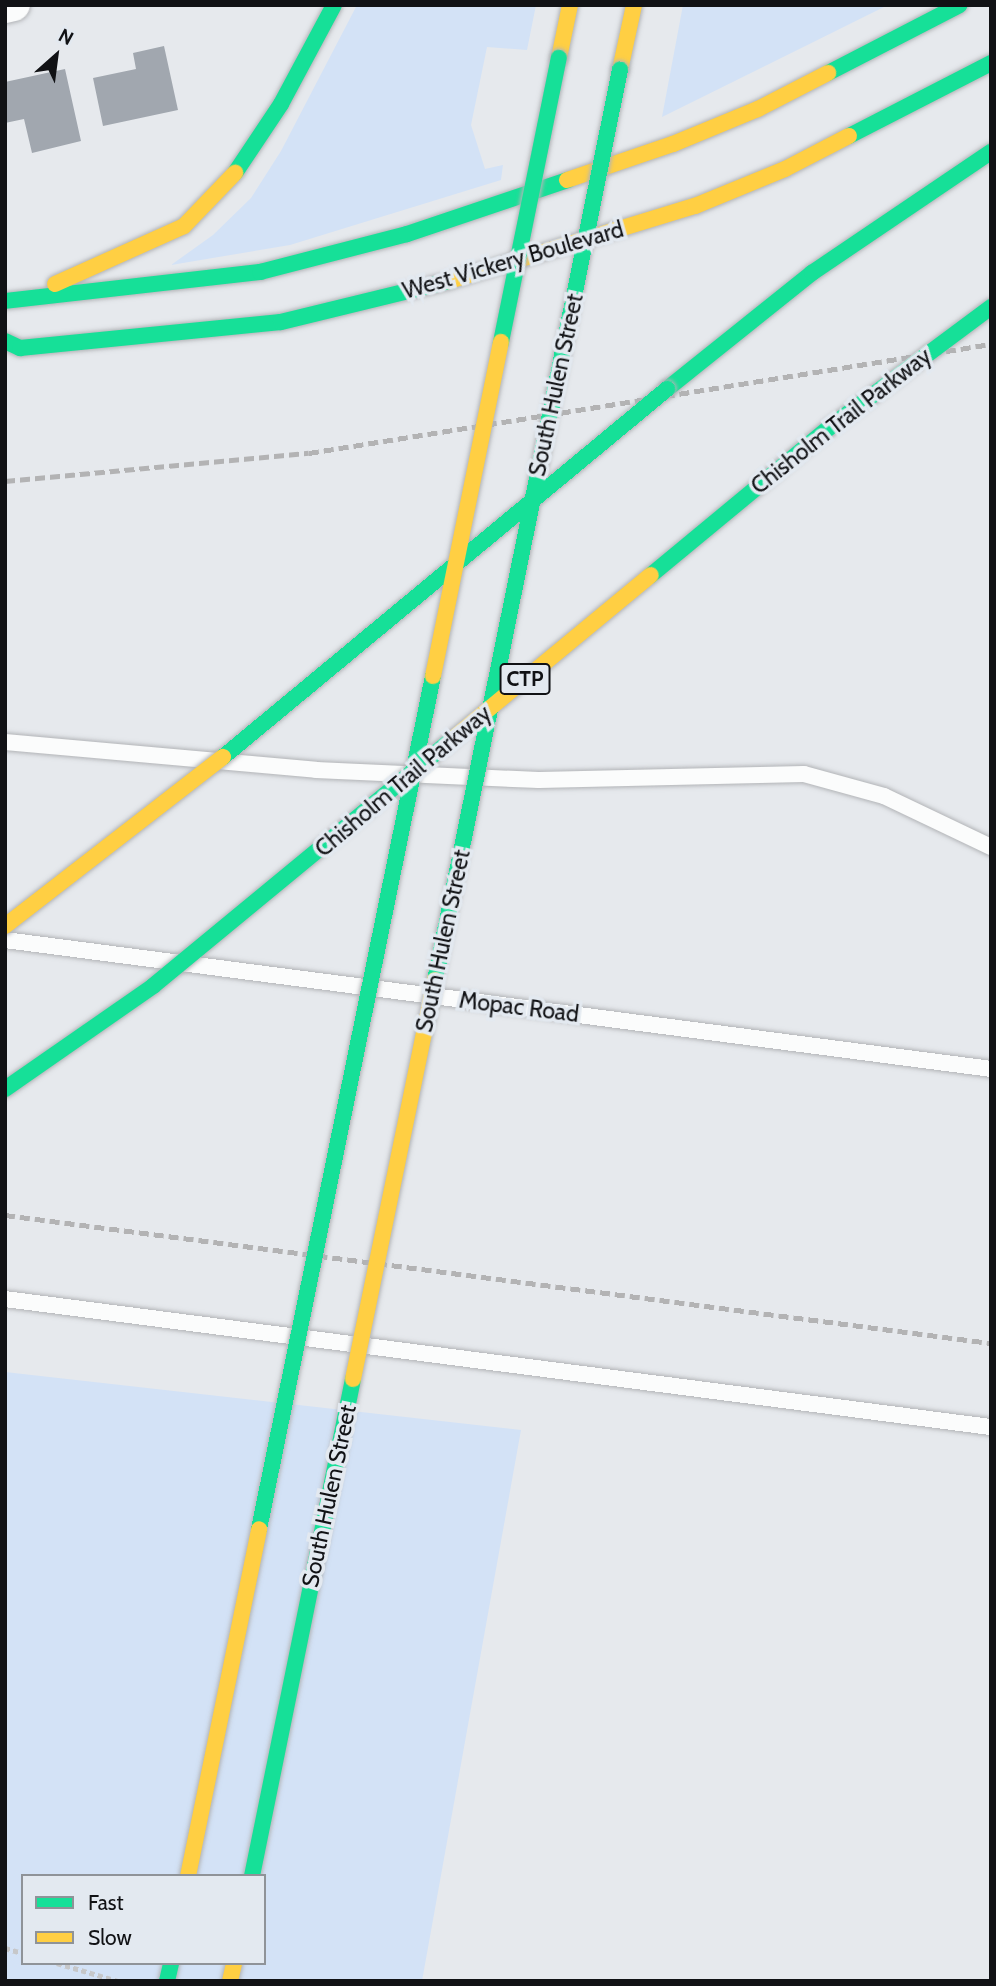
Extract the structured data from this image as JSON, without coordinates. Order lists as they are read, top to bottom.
{
  "streets": {
    "main road": [
      "West Vickery Boulevard",
      "South Hulen Street",
      "Chisholm Trail Parkway",
      "CTP"
    ],
    "lane": ["Mopac Road"]
  },
  "legend": ["Fast", "Slow"],
  "north": "top right"
}
